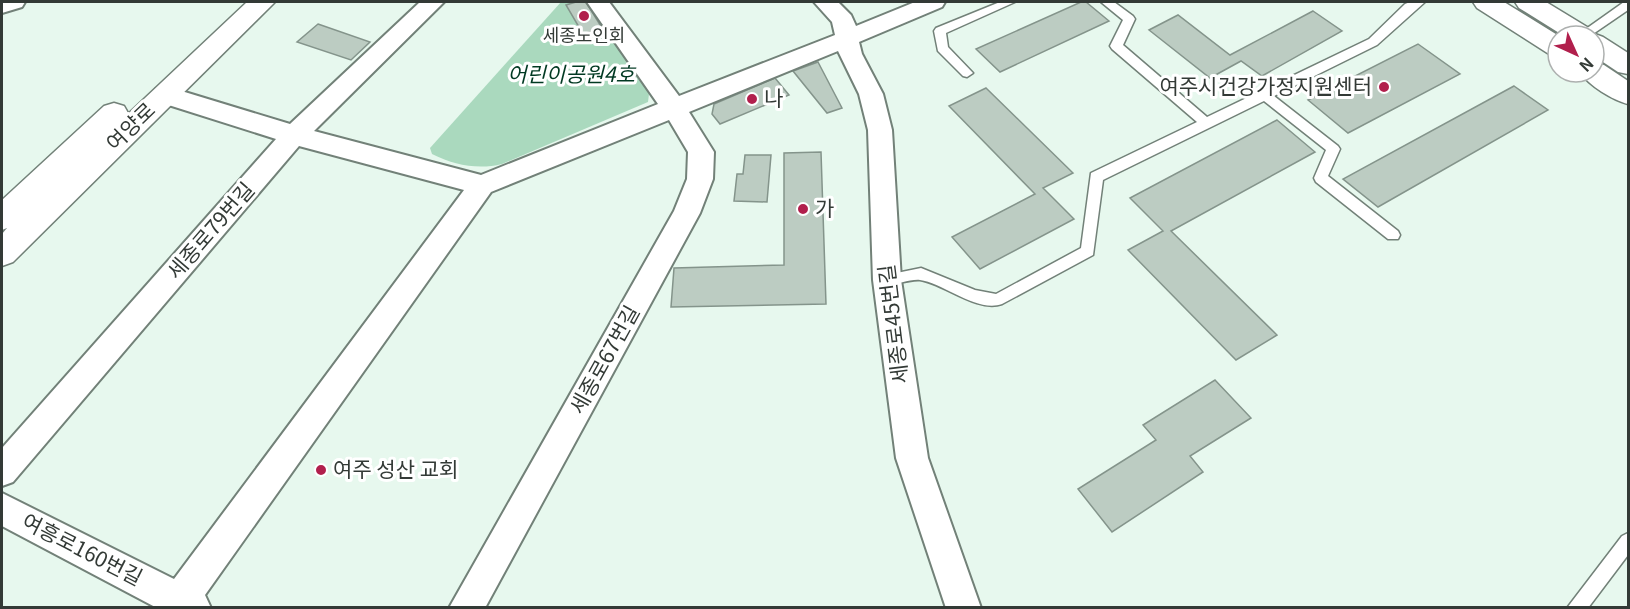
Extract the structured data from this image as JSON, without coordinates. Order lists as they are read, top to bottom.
{
  "streets": {
    "street": [
      "여양로",
      "세종로79번길",
      "세종로45번길",
      "세종로67번길",
      "여흥로160번길"
    ]
  },
  "parks": ["어린이공원4호"],
  "places": [
    "세종노인회",
    "여주시건강가정지원센터",
    "나",
    "가",
    "여주 성산 교회"
  ],
  "north": "bottom right"
}
